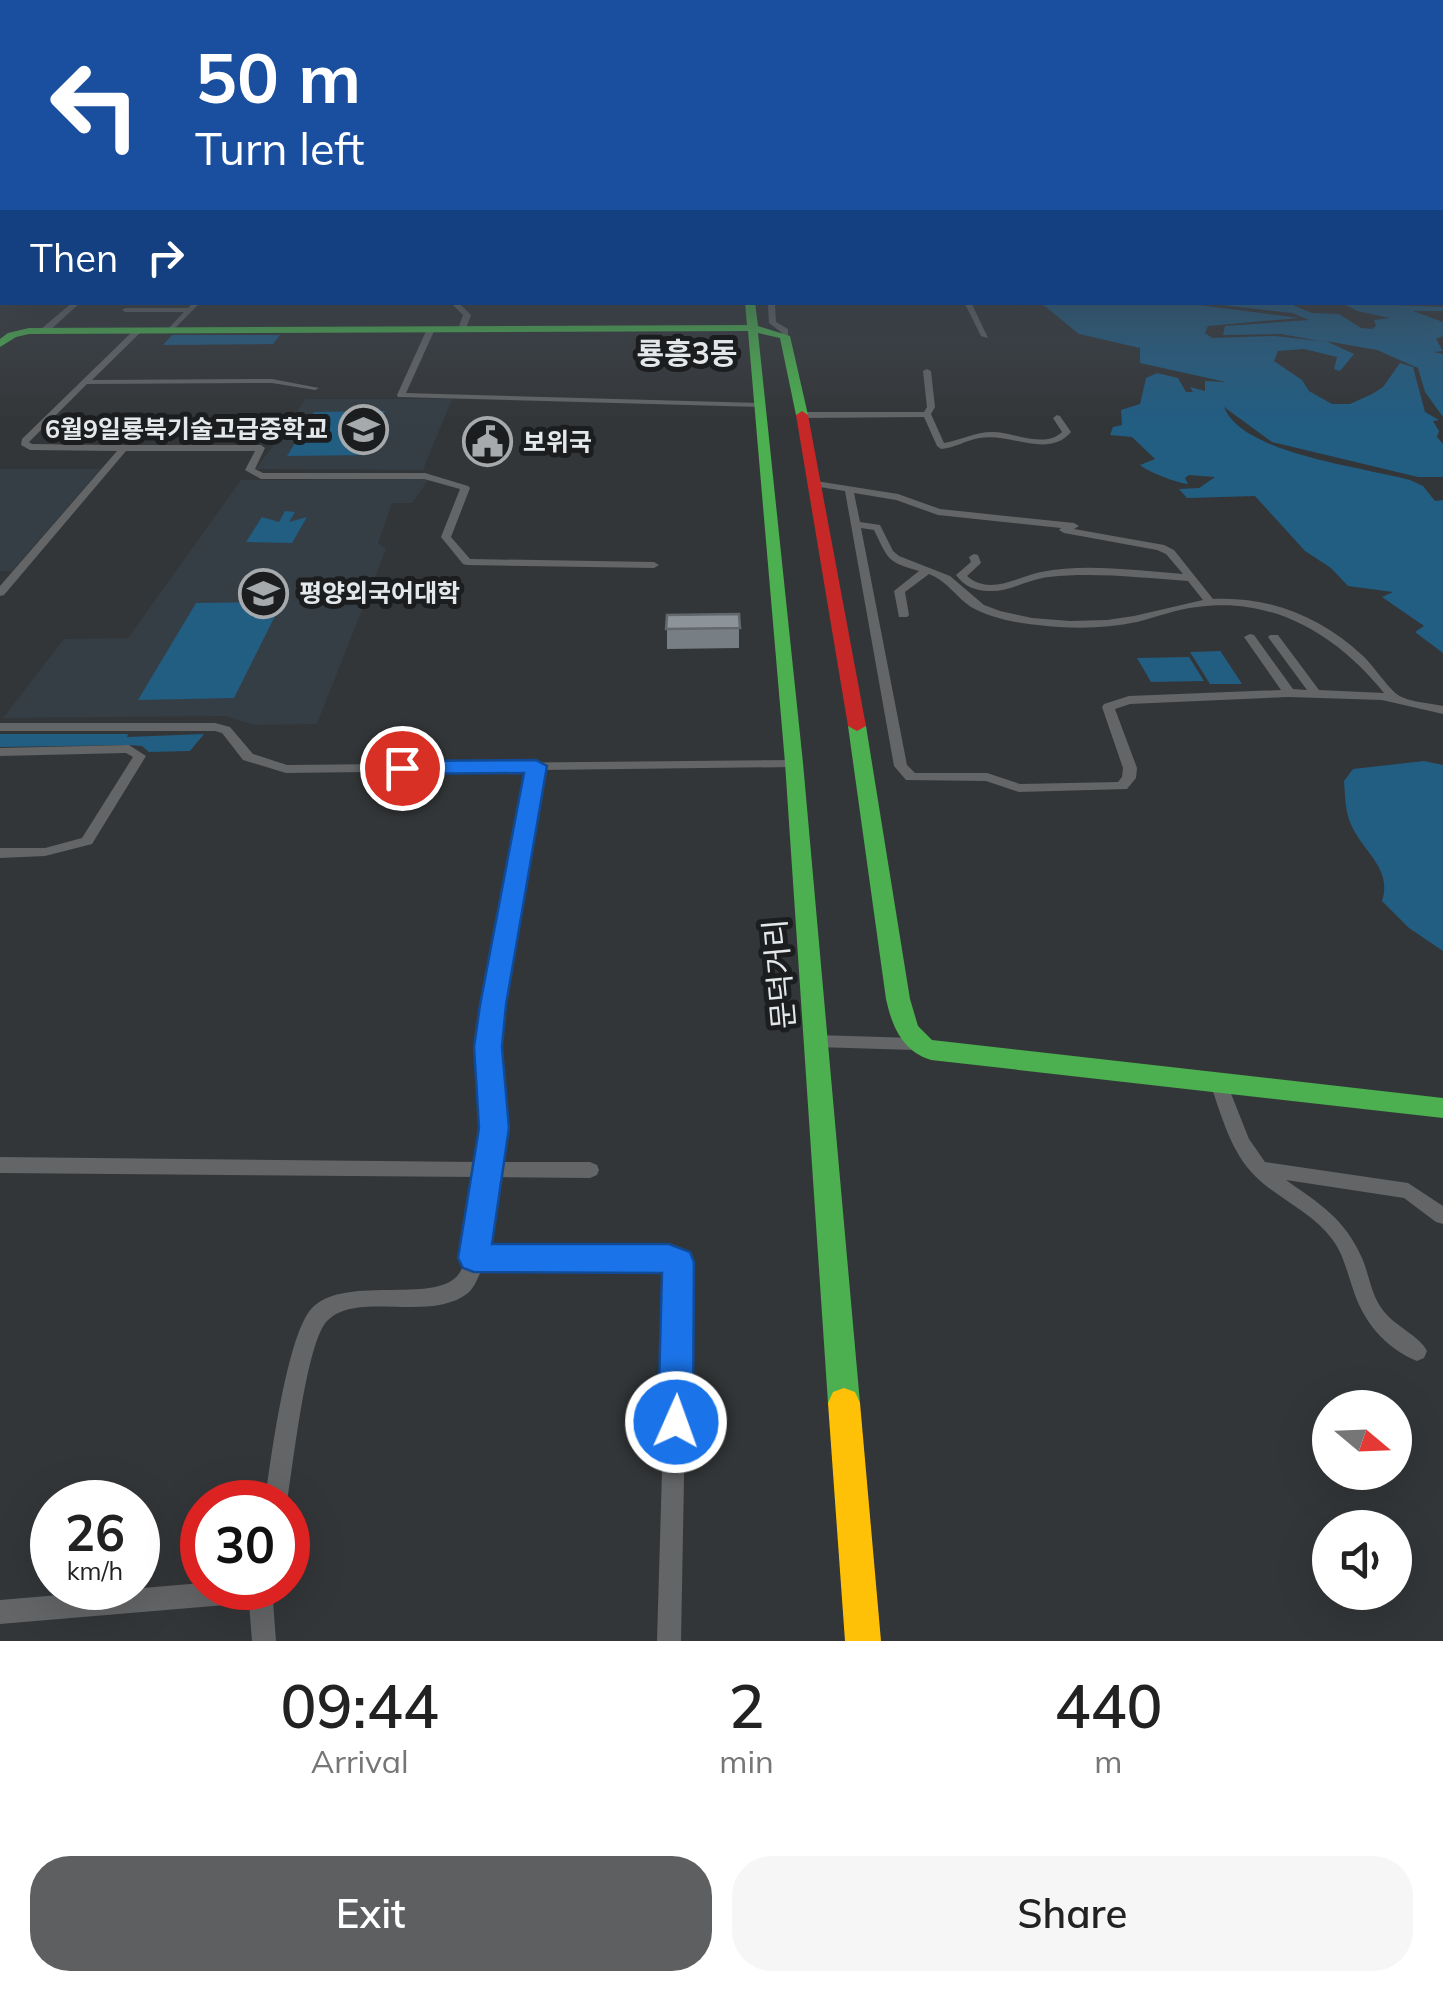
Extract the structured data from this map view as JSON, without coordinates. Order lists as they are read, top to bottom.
{
  "streets": {
    "street": ["문덕거리"]
  },
  "districts": ["룡흥3동"],
  "places": {
    "school or university": ["6월9일룡북기술고급중학교", "평양외국어대학"],
    "public building": ["보위국"]
  },
  "north": "right",
  "page": {
    "turn": ["50 m", "Turn left"],
    "then": "Then",
    "speed": "26 km/h",
    "limit": "30",
    "eta": [
      "09:44",
      "Arrival",
      "2",
      "min",
      "440",
      "m"
    ],
    "buttons": ["Exit", "Share"]
  }
}
